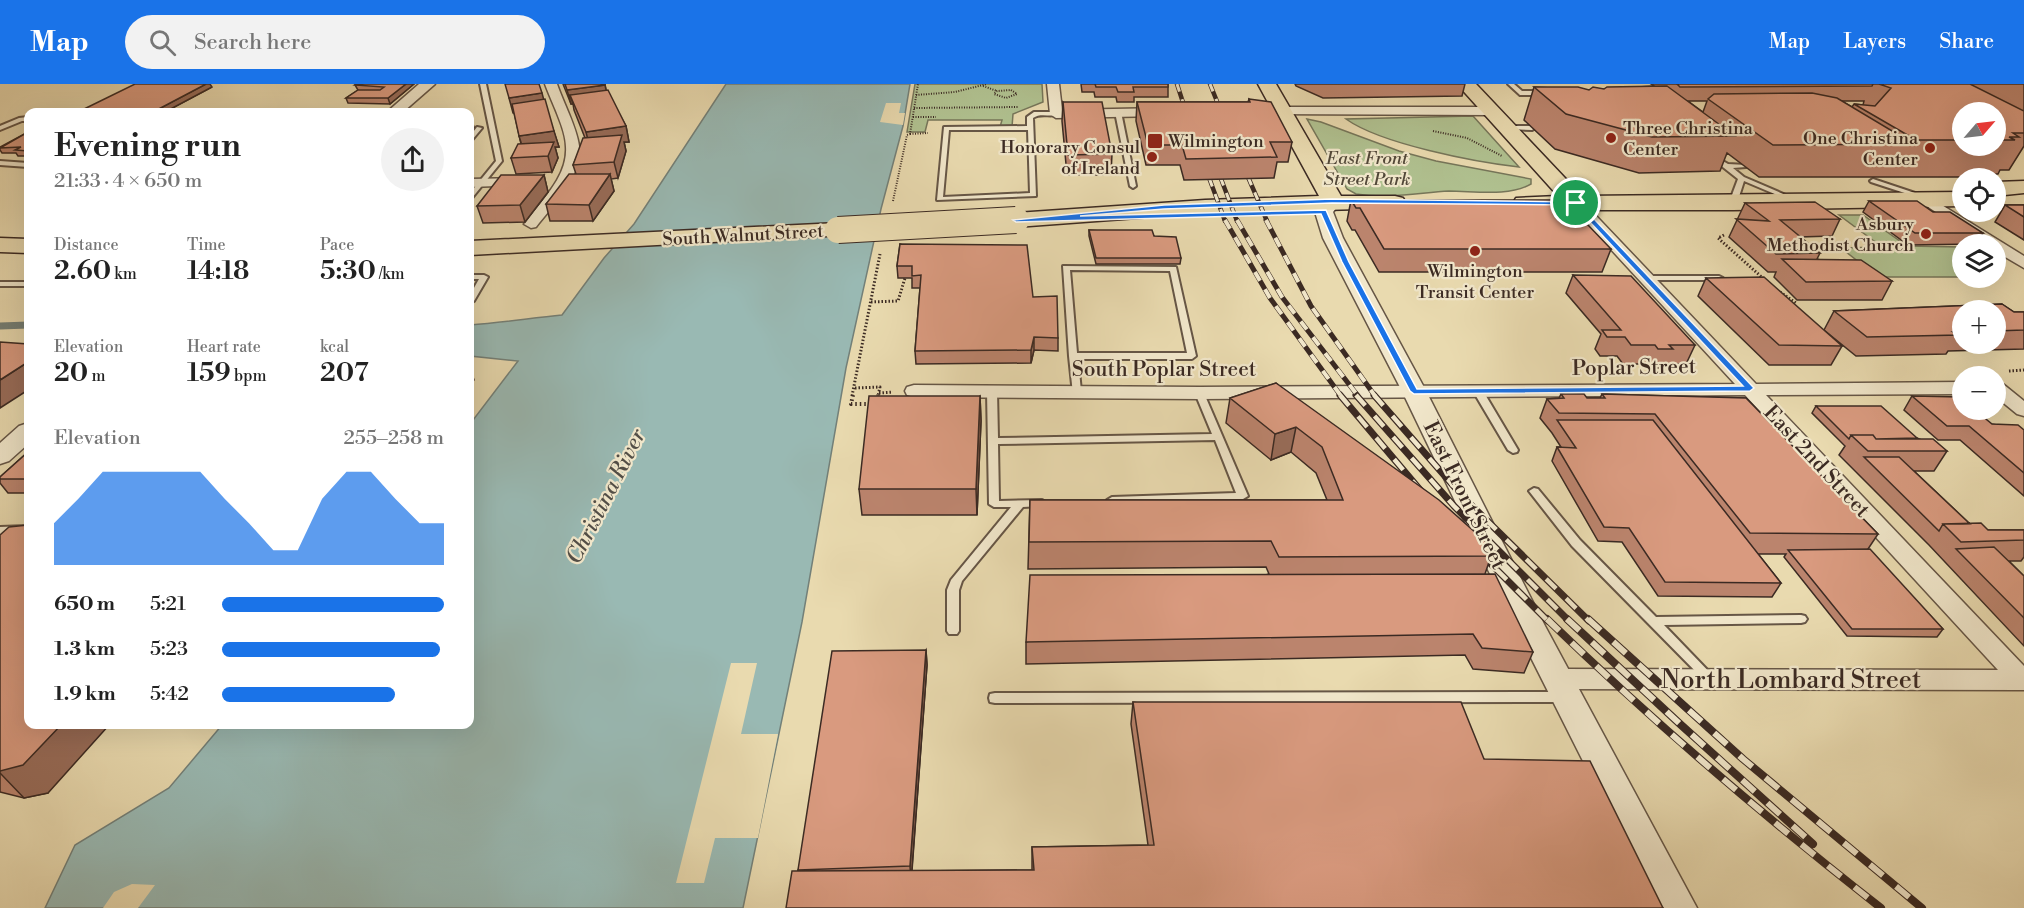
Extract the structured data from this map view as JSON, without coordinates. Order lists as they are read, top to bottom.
{
  "streets": {
    "main road": ["South Walnut Street", "East 2nd Street", "East Front Street"],
    "street": ["Poplar Street", "South Poplar Street", "North Lombard Street"]
  },
  "crossings": [
    ["South Walnut Street", "East Front Street"],
    ["Poplar Street", "South Poplar Street"],
    ["Poplar Street", "East 2nd Street"],
    ["Poplar Street", "East Front Street"],
    ["South Poplar Street", "East Front Street"],
    ["East 2nd Street", "North Lombard Street"],
    ["East Front Street", "North Lombard Street"]
  ],
  "water": ["Christina River"],
  "parks": ["East Front Street Park"],
  "places": {
    "other": [
      "Three Christina Center",
      "One Christina Center",
      "Honorary Consul of Ireland",
      "Asbury Methodist Church",
      "Wilmington Transit Center"
    ],
    "transit": ["Wilmington"]
  },
  "north": "top right",
  "page": {
    "header": "Map",
    "search": "Search here",
    "nav": ["Map", "Layers", "Share"],
    "map_buttons": ["+", "−"],
    "heading": ["Evening run", "21:33 · 4 × 650 m"],
    "stats": [
      ["Distance", "2.60 km"],
      ["Time", "14:18"],
      ["Pace", "5:30 /km"],
      ["Elevation", "20 m"],
      ["Heart rate", "159 bpm"],
      ["kcal", "207"]
    ],
    "chart": ["Elevation", "255–258 m"],
    "list": [
      {
        "name": "650 m",
        "note": "5:21"
      },
      {
        "name": "1.3 km",
        "note": "5:23"
      },
      {
        "name": "1.9 km",
        "note": "5:42"
      }
    ]
  }
}
